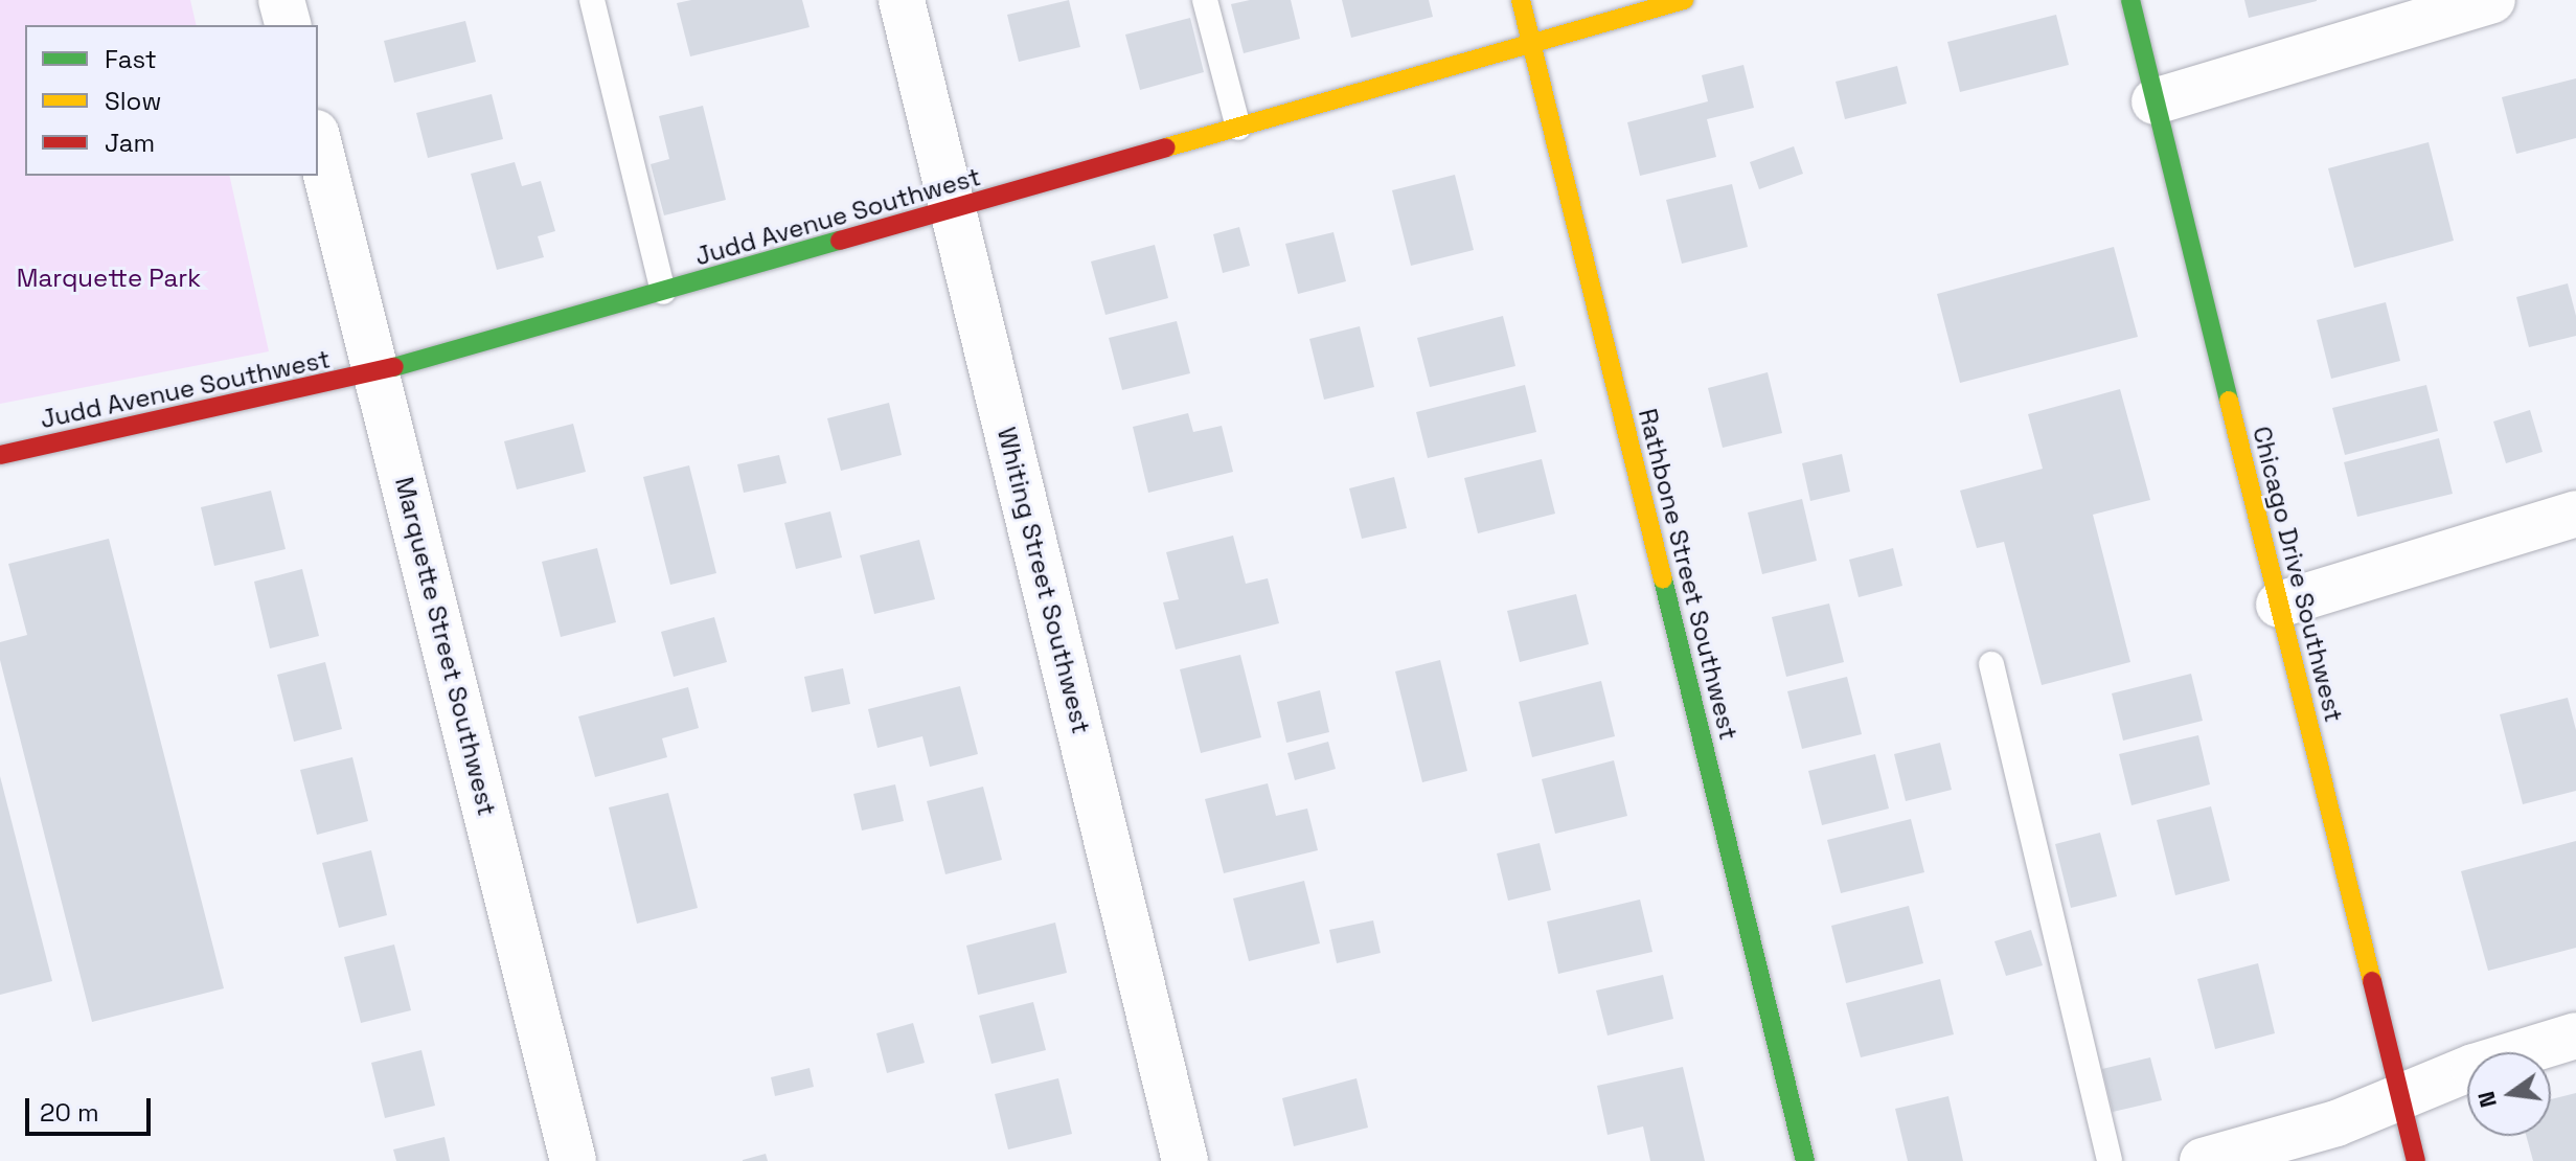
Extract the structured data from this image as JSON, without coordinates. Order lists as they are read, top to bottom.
{
  "streets": {
    "street": [
      "Judd Avenue Southwest",
      "Rathbone Street Southwest",
      "Chicago Drive Southwest",
      "Whiting Street Southwest",
      "Marquette Street Southwest"
    ]
  },
  "crossings": [
    ["Judd Avenue Southwest", "Rathbone Street Southwest"],
    ["Judd Avenue Southwest", "Whiting Street Southwest"],
    ["Judd Avenue Southwest", "Marquette Street Southwest"]
  ],
  "parks": ["Marquette Park"],
  "legend": ["Fast", "Slow", "Jam"],
  "scale_bar": "20 m",
  "north": "left"
}
